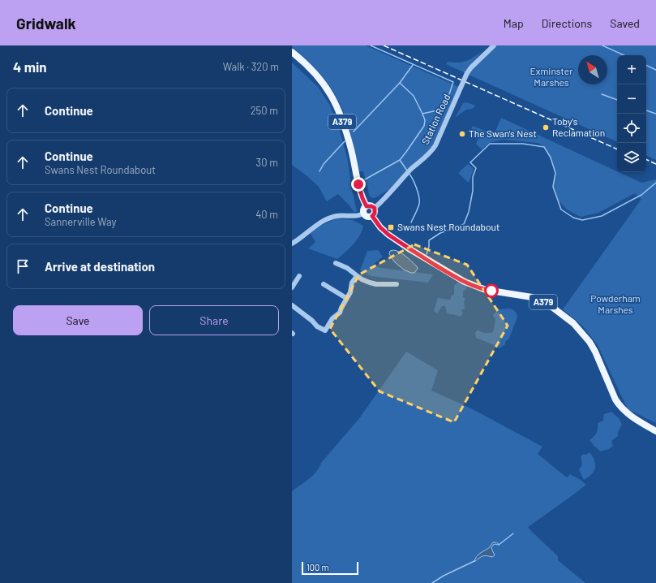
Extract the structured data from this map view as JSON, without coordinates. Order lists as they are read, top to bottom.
{
  "streets": {
    "main road": ["A379"],
    "street": ["Station Road"]
  },
  "crossings": [
    ["Station Road", "A379"]
  ],
  "parks": ["Exminster Marshes", "Powderham Marshes"],
  "places": {
    "other": ["Toby's Reclamation", "The Swan's Nest"],
    "transit": ["Swans Nest Roundabout"]
  },
  "scale_bar": "100 m",
  "north": "top left",
  "page": {
    "header": "Gridwalk",
    "nav": ["Map", "Directions", "Saved"],
    "heading": ["4 min", "Walk · 320 m"],
    "map_buttons": ["+", "−"],
    "list": [
      ["Continue", "250 m"],
      ["Continue", "Swans Nest Roundabout", "30 m"],
      ["Continue", "Sannerville Way", "40 m"],
      "Arrive at destination"
    ],
    "buttons": ["Save", "Share"],
    "scale": "100 m"
  }
}
